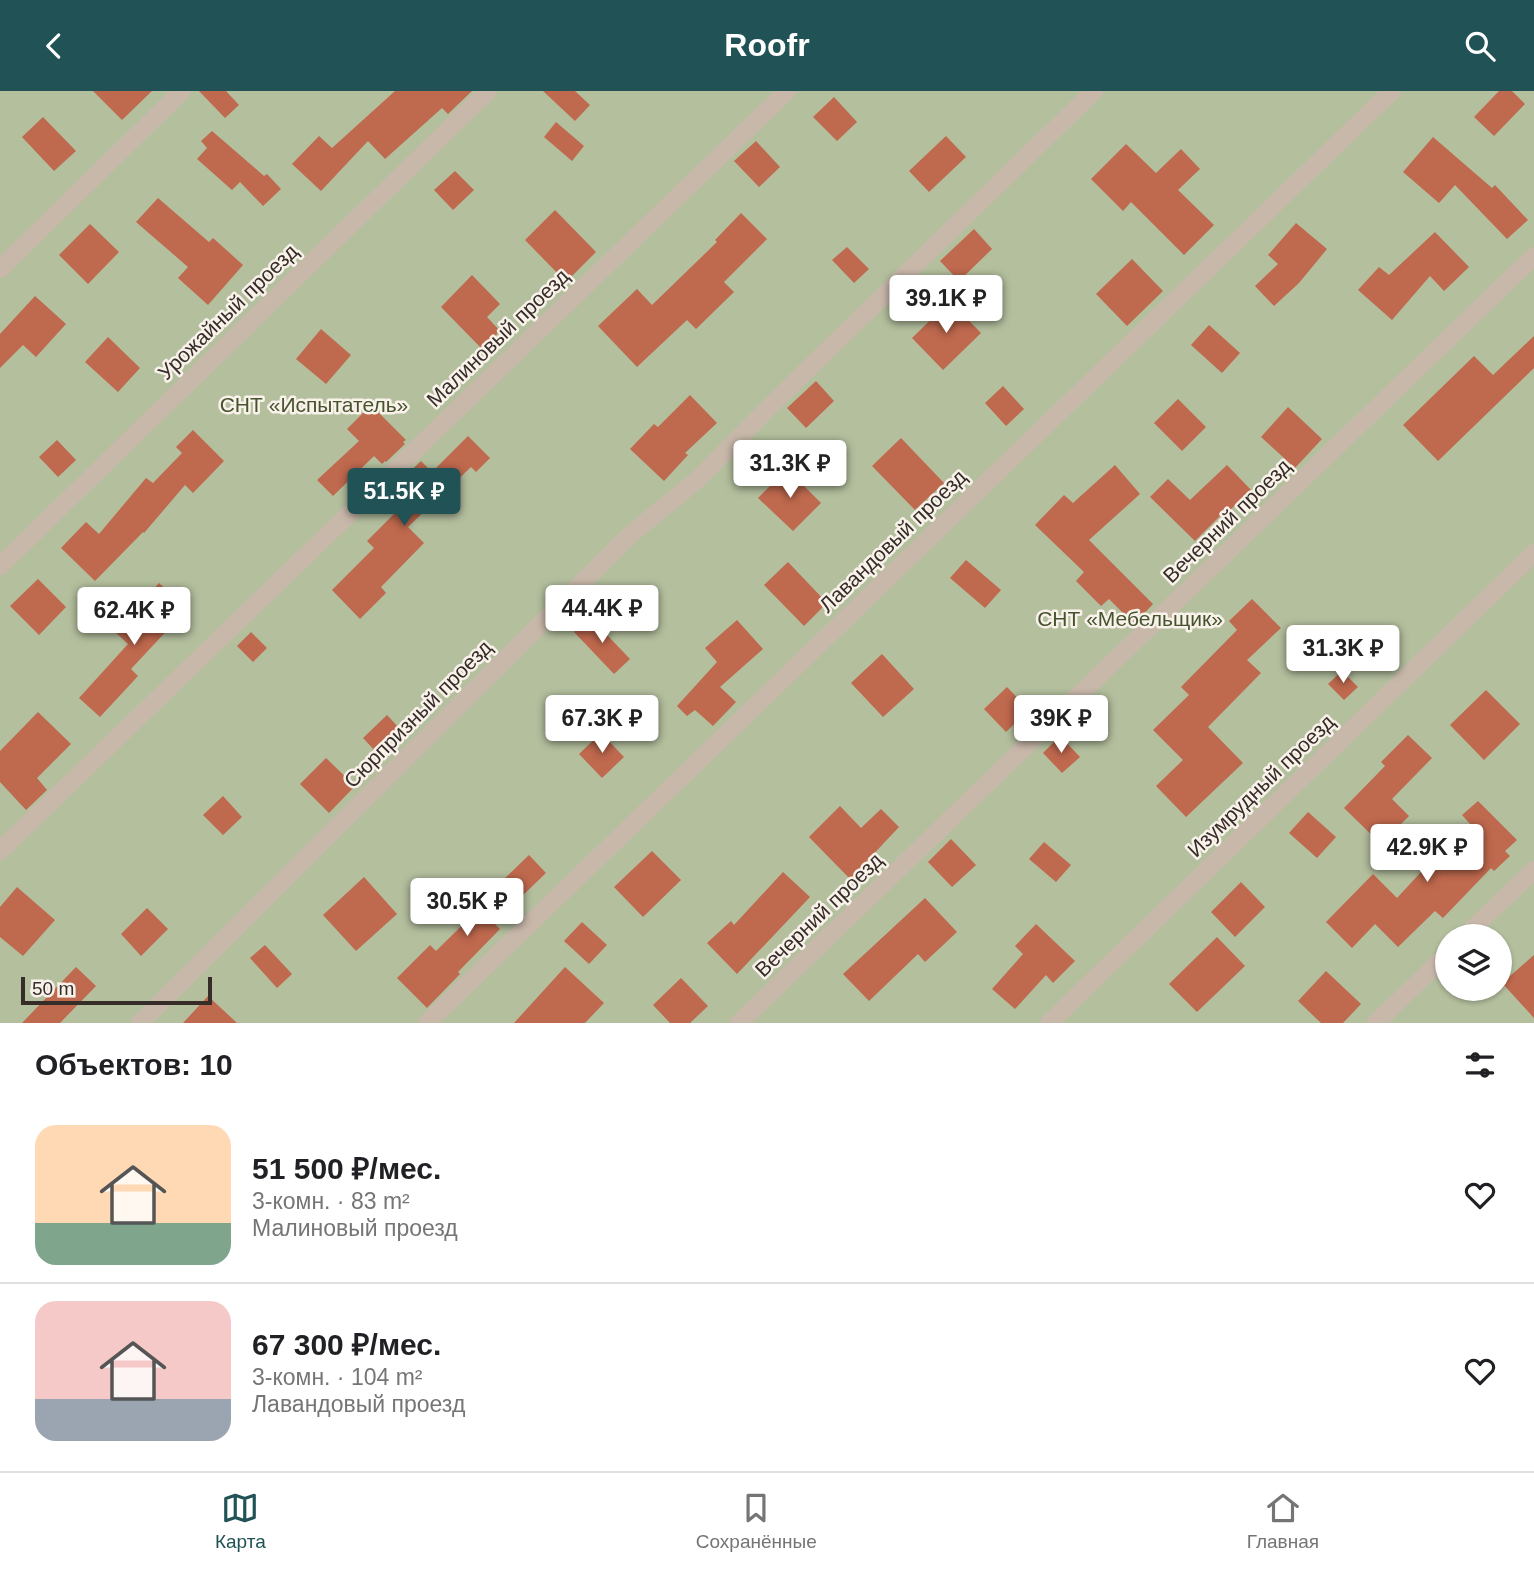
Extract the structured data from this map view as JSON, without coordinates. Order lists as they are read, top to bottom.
{
  "streets": {
    "street": [
      "Урожайный проезд",
      "Малиновый проезд",
      "Вечерний проезд",
      "Лавандовый проезд",
      "Сюрпризный проезд",
      "Изумрудный проезд"
    ]
  },
  "parks": ["СНТ «Испытатель»", "СНТ «Мебельщик»"],
  "scale_bar": "50 m",
  "page": {
    "header": "Roofr",
    "price": [
      "39.1K ₽",
      "31.3K ₽",
      "51.5K ₽",
      "44.4K ₽",
      "62.4K ₽",
      "31.3K ₽",
      "67.3K ₽",
      "39K ₽",
      "42.9K ₽",
      "30.5K ₽"
    ],
    "scale": "50 m",
    "heading": "Объектов: 10",
    "list": [
      {
        "name": "51 500 ₽/мес.",
        "note": "3-комн. · 83 m² · Малиновый проезд"
      },
      {
        "name": "67 300 ₽/мес.",
        "note": "3-комн. · 104 m² · Лавандовый проезд"
      }
    ],
    "tabs": ["Карта", "Сохранённые", "Главная"]
  }
}
